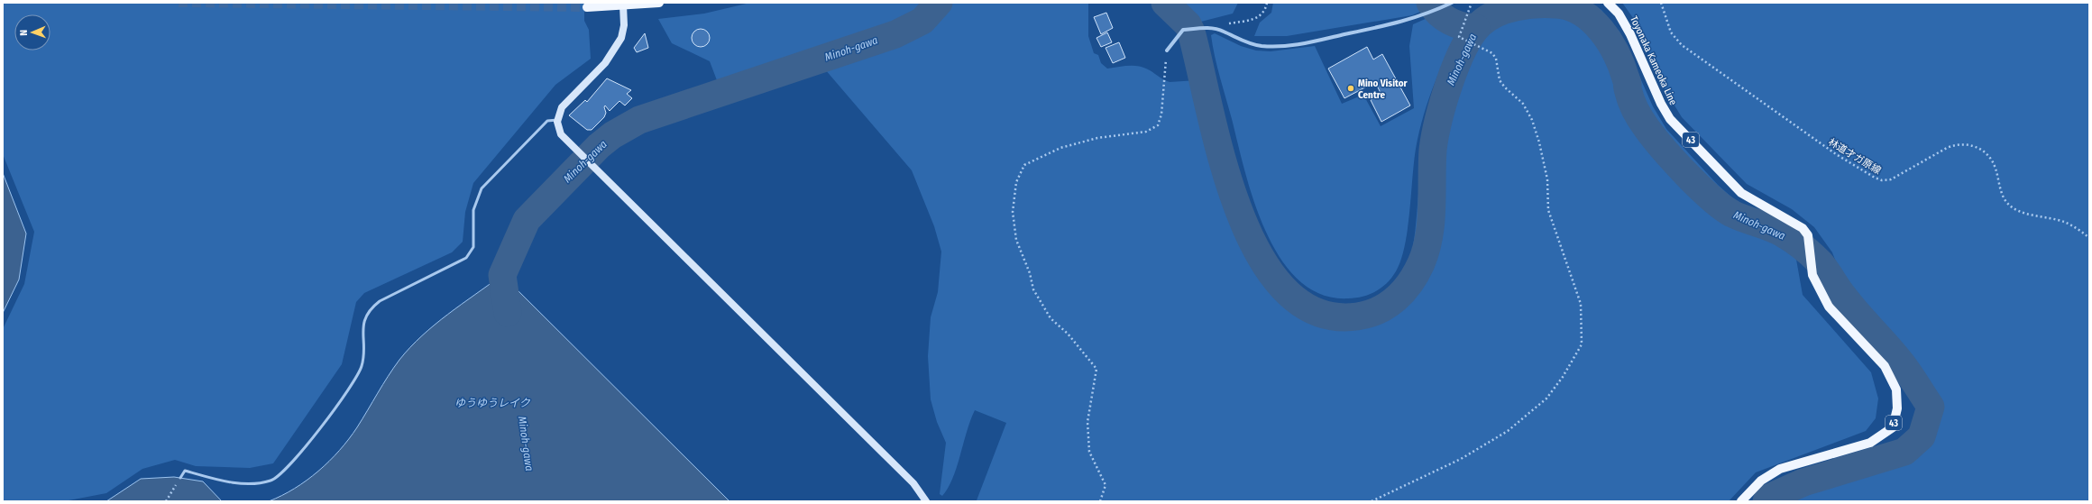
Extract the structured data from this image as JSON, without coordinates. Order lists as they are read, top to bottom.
{
  "streets": {
    "main road": ["Toyonaka Kameoka Line", "43"],
    "path": ["林道才ガ原線"]
  },
  "water": ["Minoh-gawa", "ゆうゆうレイク"],
  "places": ["Mino Visitor Centre"],
  "north": "left"
}
